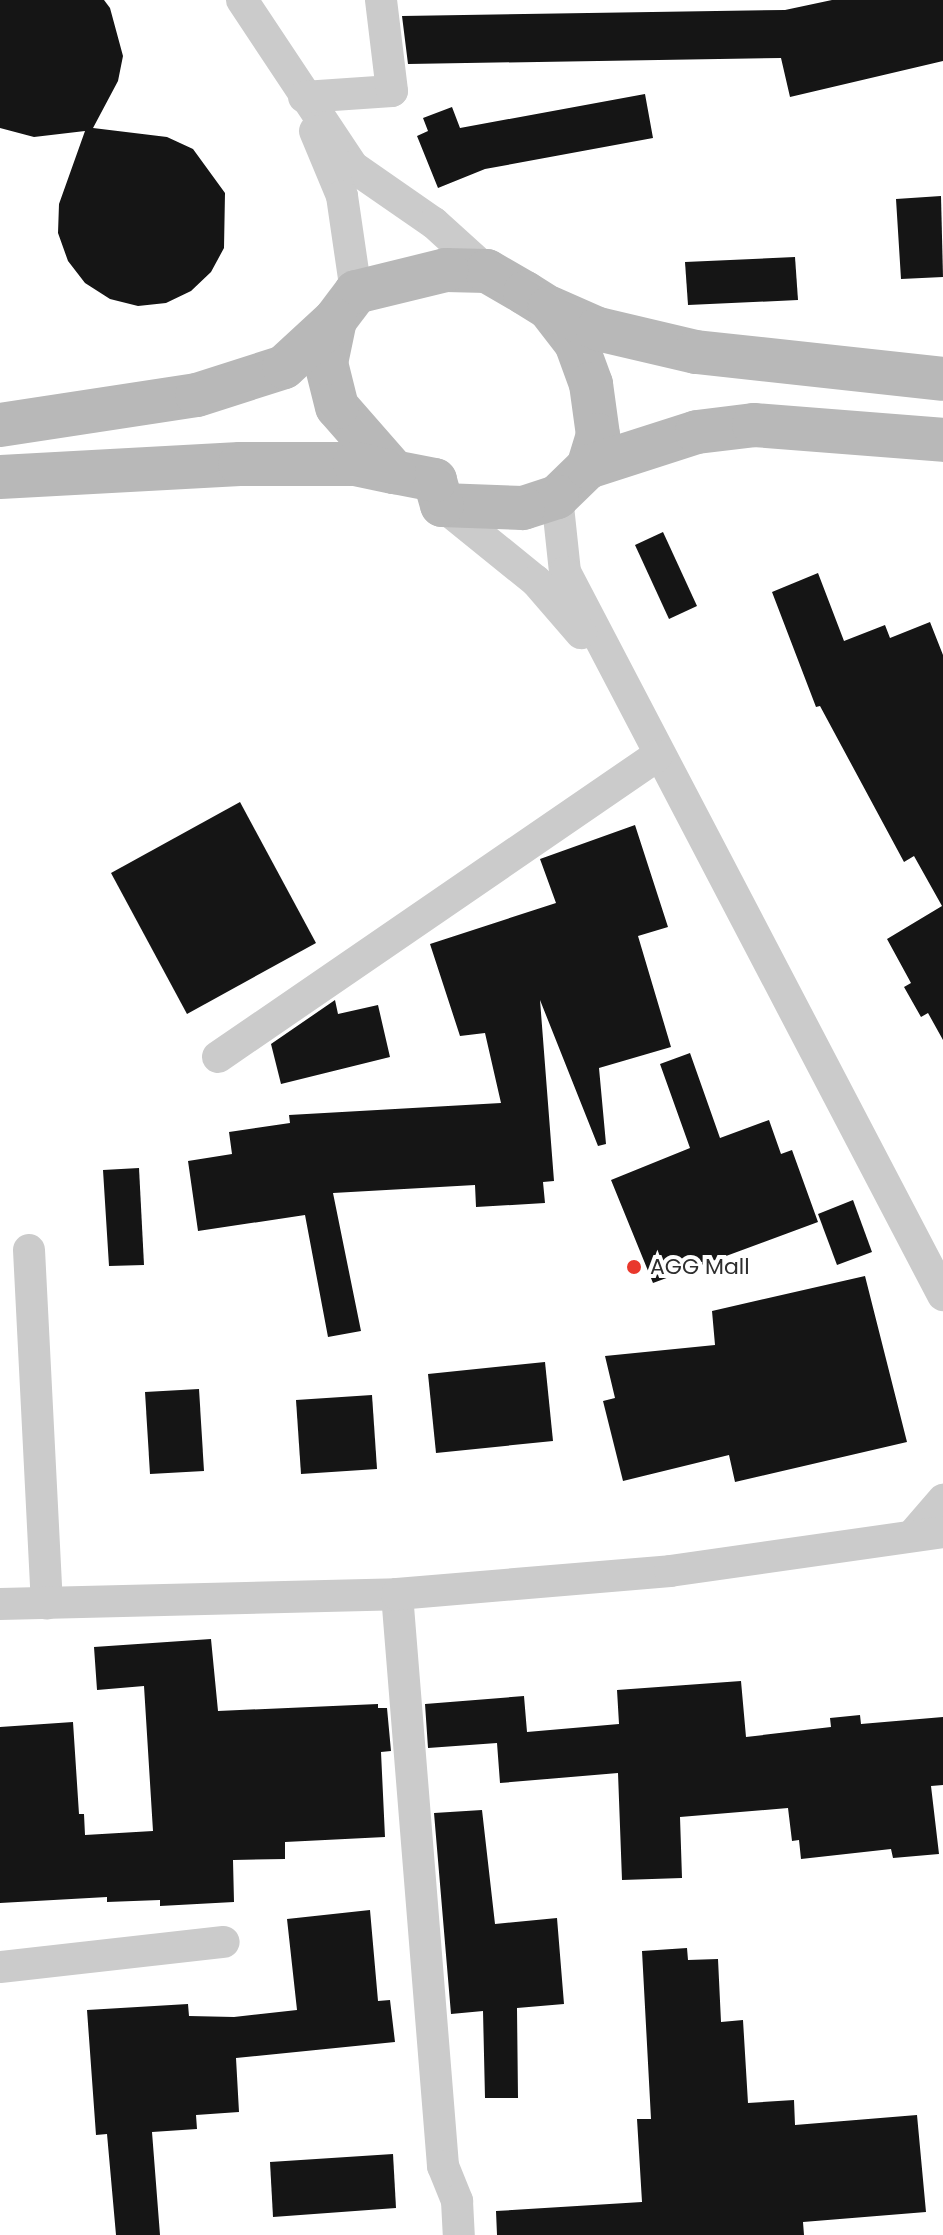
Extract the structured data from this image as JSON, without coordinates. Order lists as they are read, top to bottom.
{
  "places": ["AGG Mall"]
}
